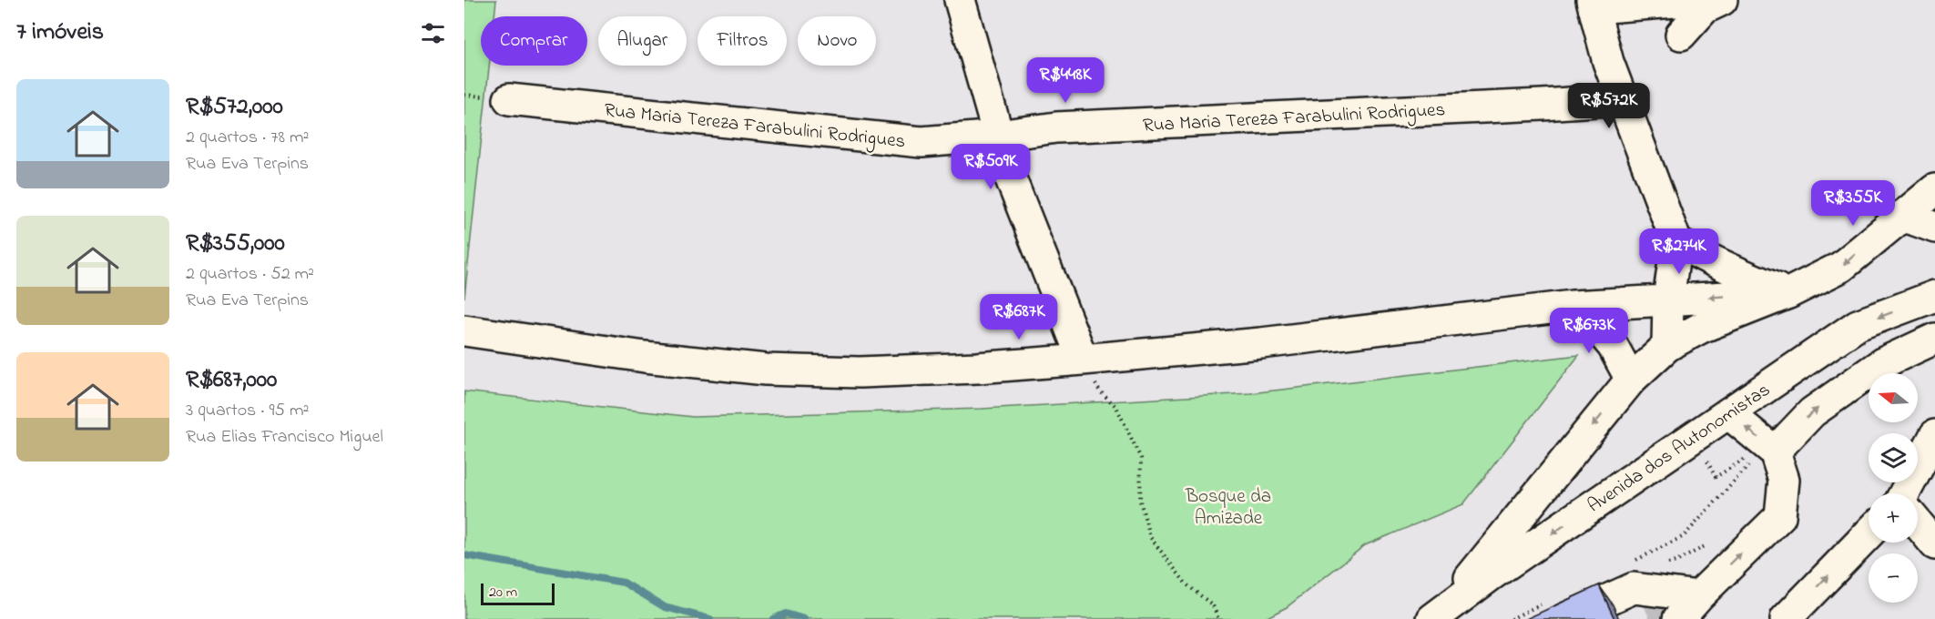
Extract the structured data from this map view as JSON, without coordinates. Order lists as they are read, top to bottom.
{
  "streets": {
    "street": ["Rua Maria Tereza Farabulini Rodrigues", "Avenida dos Autonomistas"]
  },
  "parks": ["Bosque da Amizade"],
  "scale_bar": "20 m",
  "north": "left",
  "page": {
    "heading": "7 imóveis",
    "chip": [
      "Comprar",
      "Alugar",
      "Filtros",
      "Novo"
    ],
    "price": [
      "R$448K",
      "R$572K",
      "R$509K",
      "R$355K",
      "R$274K",
      "R$687K",
      "R$673K"
    ],
    "list": [
      {
        "name": "R$572,000",
        "note": "2 quartos · 78 m² · Rua Eva Terpins"
      },
      {
        "name": "R$355,000",
        "note": "2 quartos · 52 m² · Rua Eva Terpins"
      },
      {
        "name": "R$687,000",
        "note": "3 quartos · 95 m² · Rua Elias Francisco Miguel"
      }
    ],
    "map_buttons": ["+", "−"],
    "scale": "20 m"
  }
}
